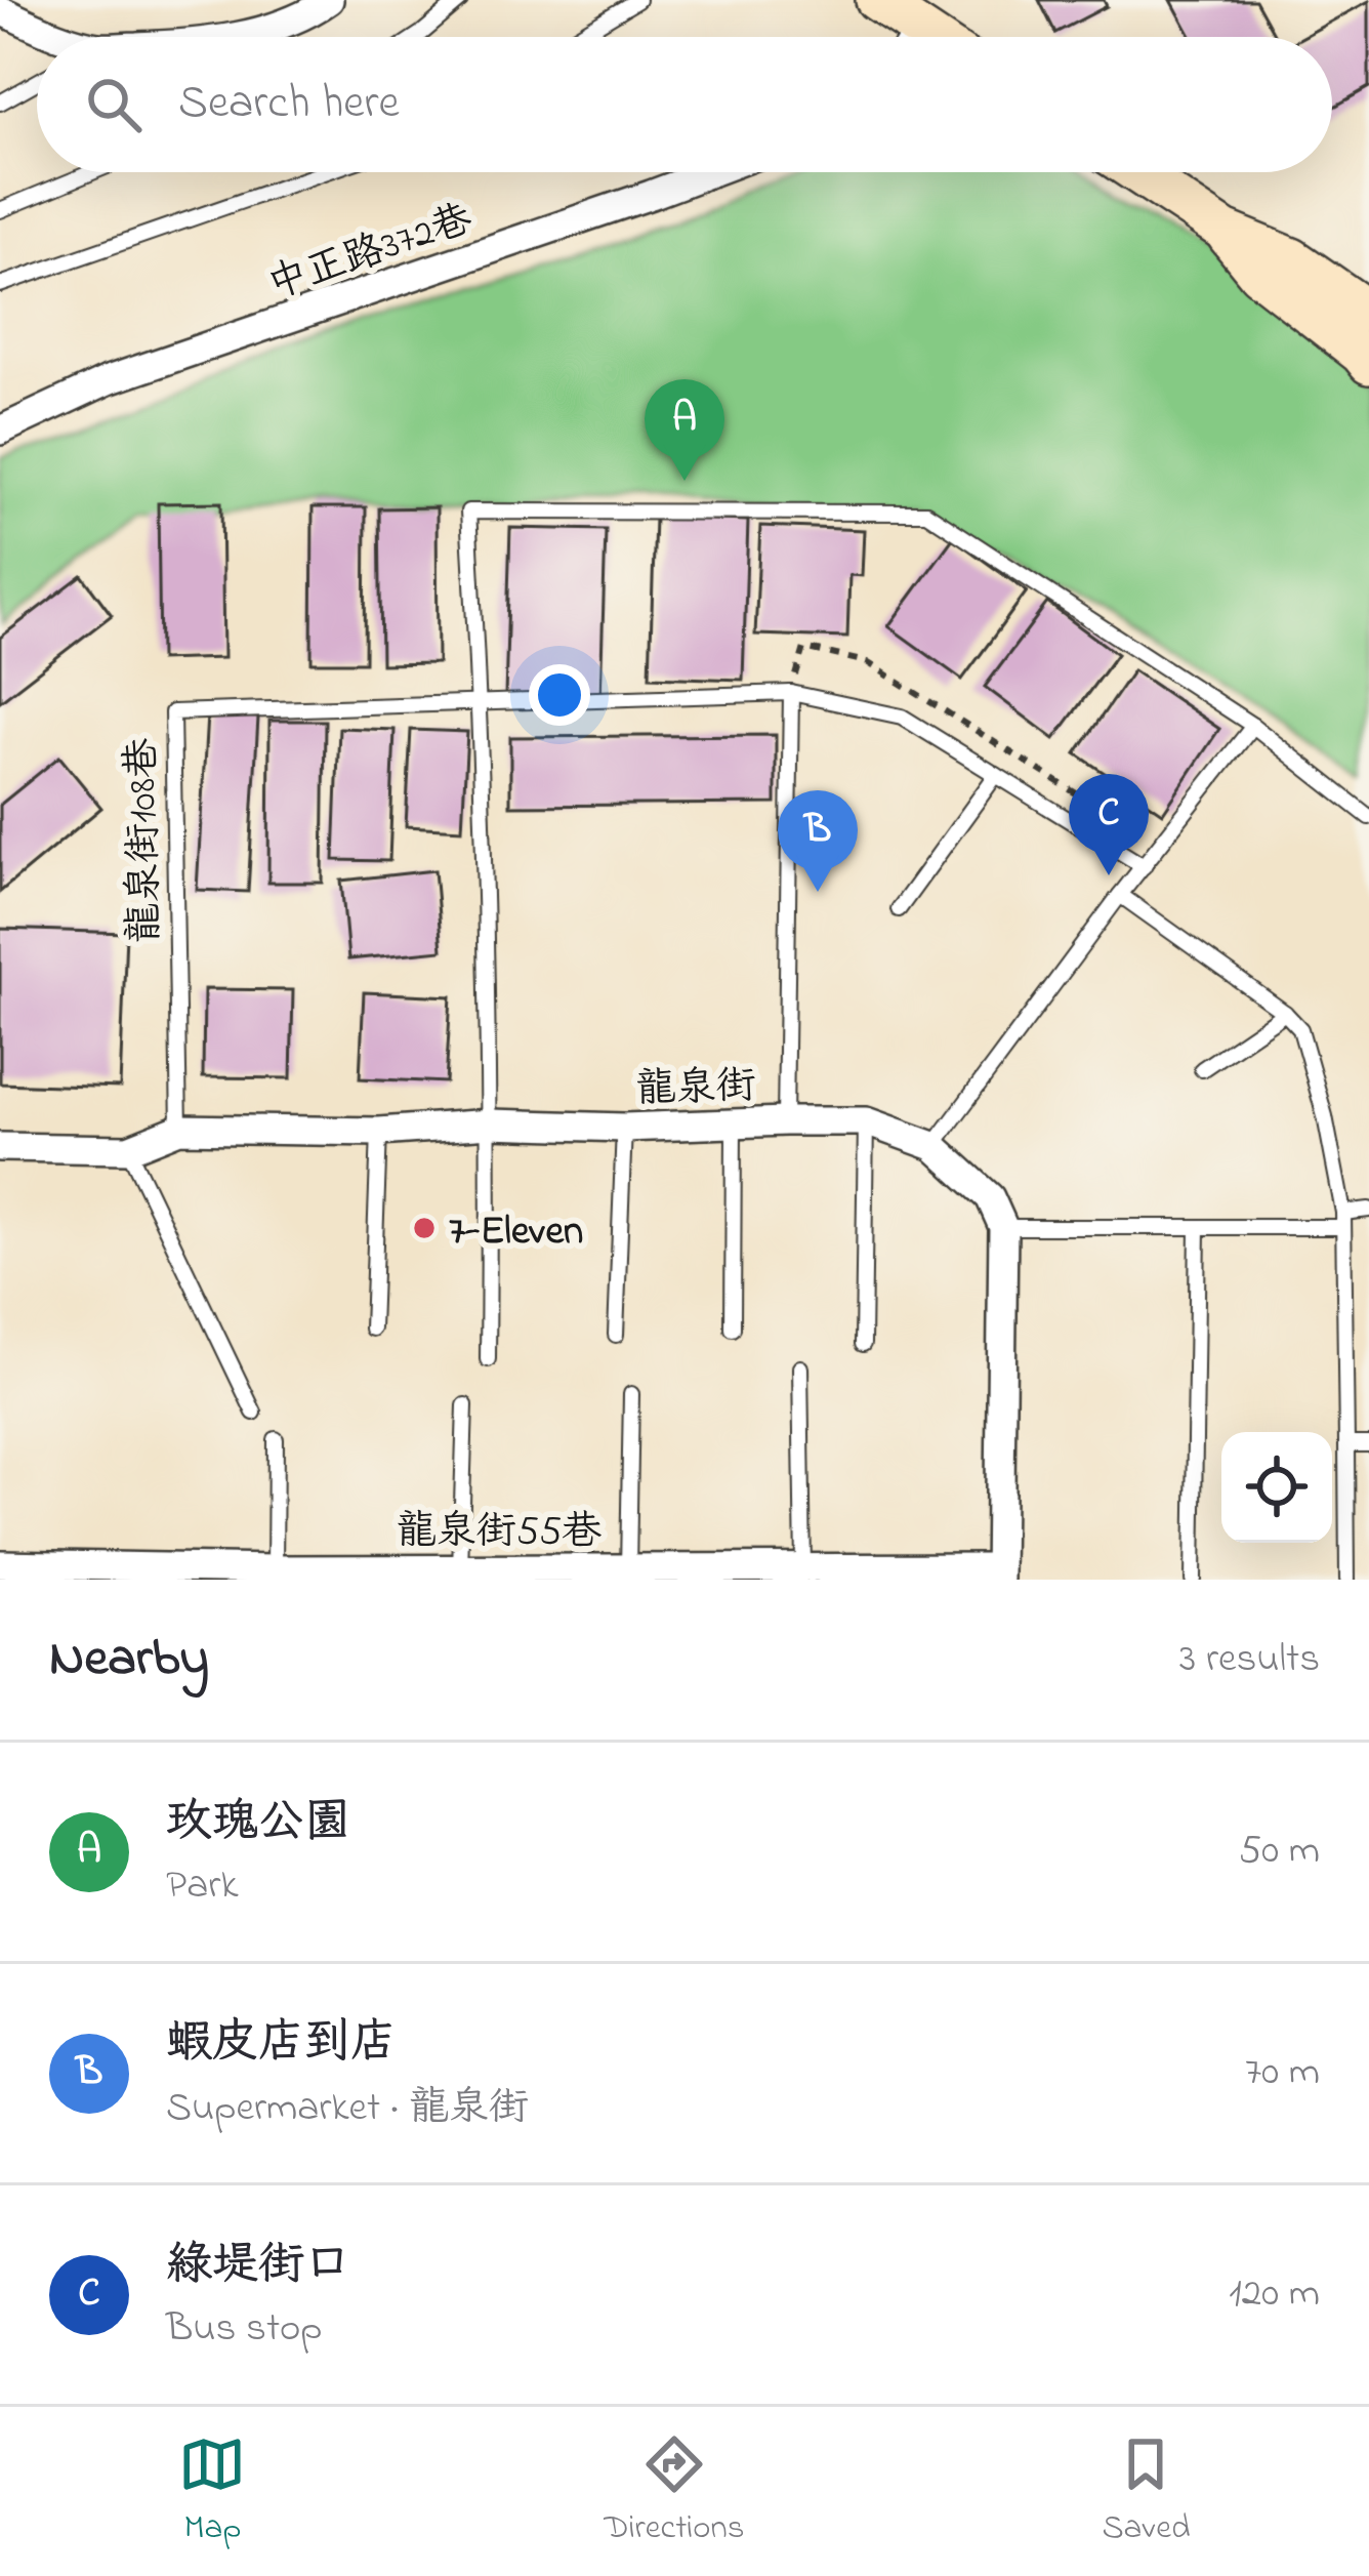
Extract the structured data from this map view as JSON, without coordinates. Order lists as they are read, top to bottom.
{
  "streets": {
    "street": ["中正路372巷", "龍泉街", "龍泉街55巷"],
    "lane": ["龍泉街108巷"]
  },
  "crossings": [
    ["龍泉街108巷", "龍泉街"]
  ],
  "places": ["7-Eleven"],
  "page": {
    "search": "Search here",
    "pins": ["A", "C", "B"],
    "heading": ["Nearby", "3 results"],
    "list": [
      {
        "mark": "A",
        "name": "玫瑰公園",
        "note": "Park",
        "value": "50 m"
      },
      {
        "mark": "B",
        "name": "蝦皮店到店",
        "note": "Supermarket · 龍泉街",
        "value": "70 m"
      },
      {
        "mark": "C",
        "name": "綠堤街口",
        "note": "Bus stop",
        "value": "120 m"
      }
    ],
    "nav": ["Map", "Directions", "Saved"]
  }
}
